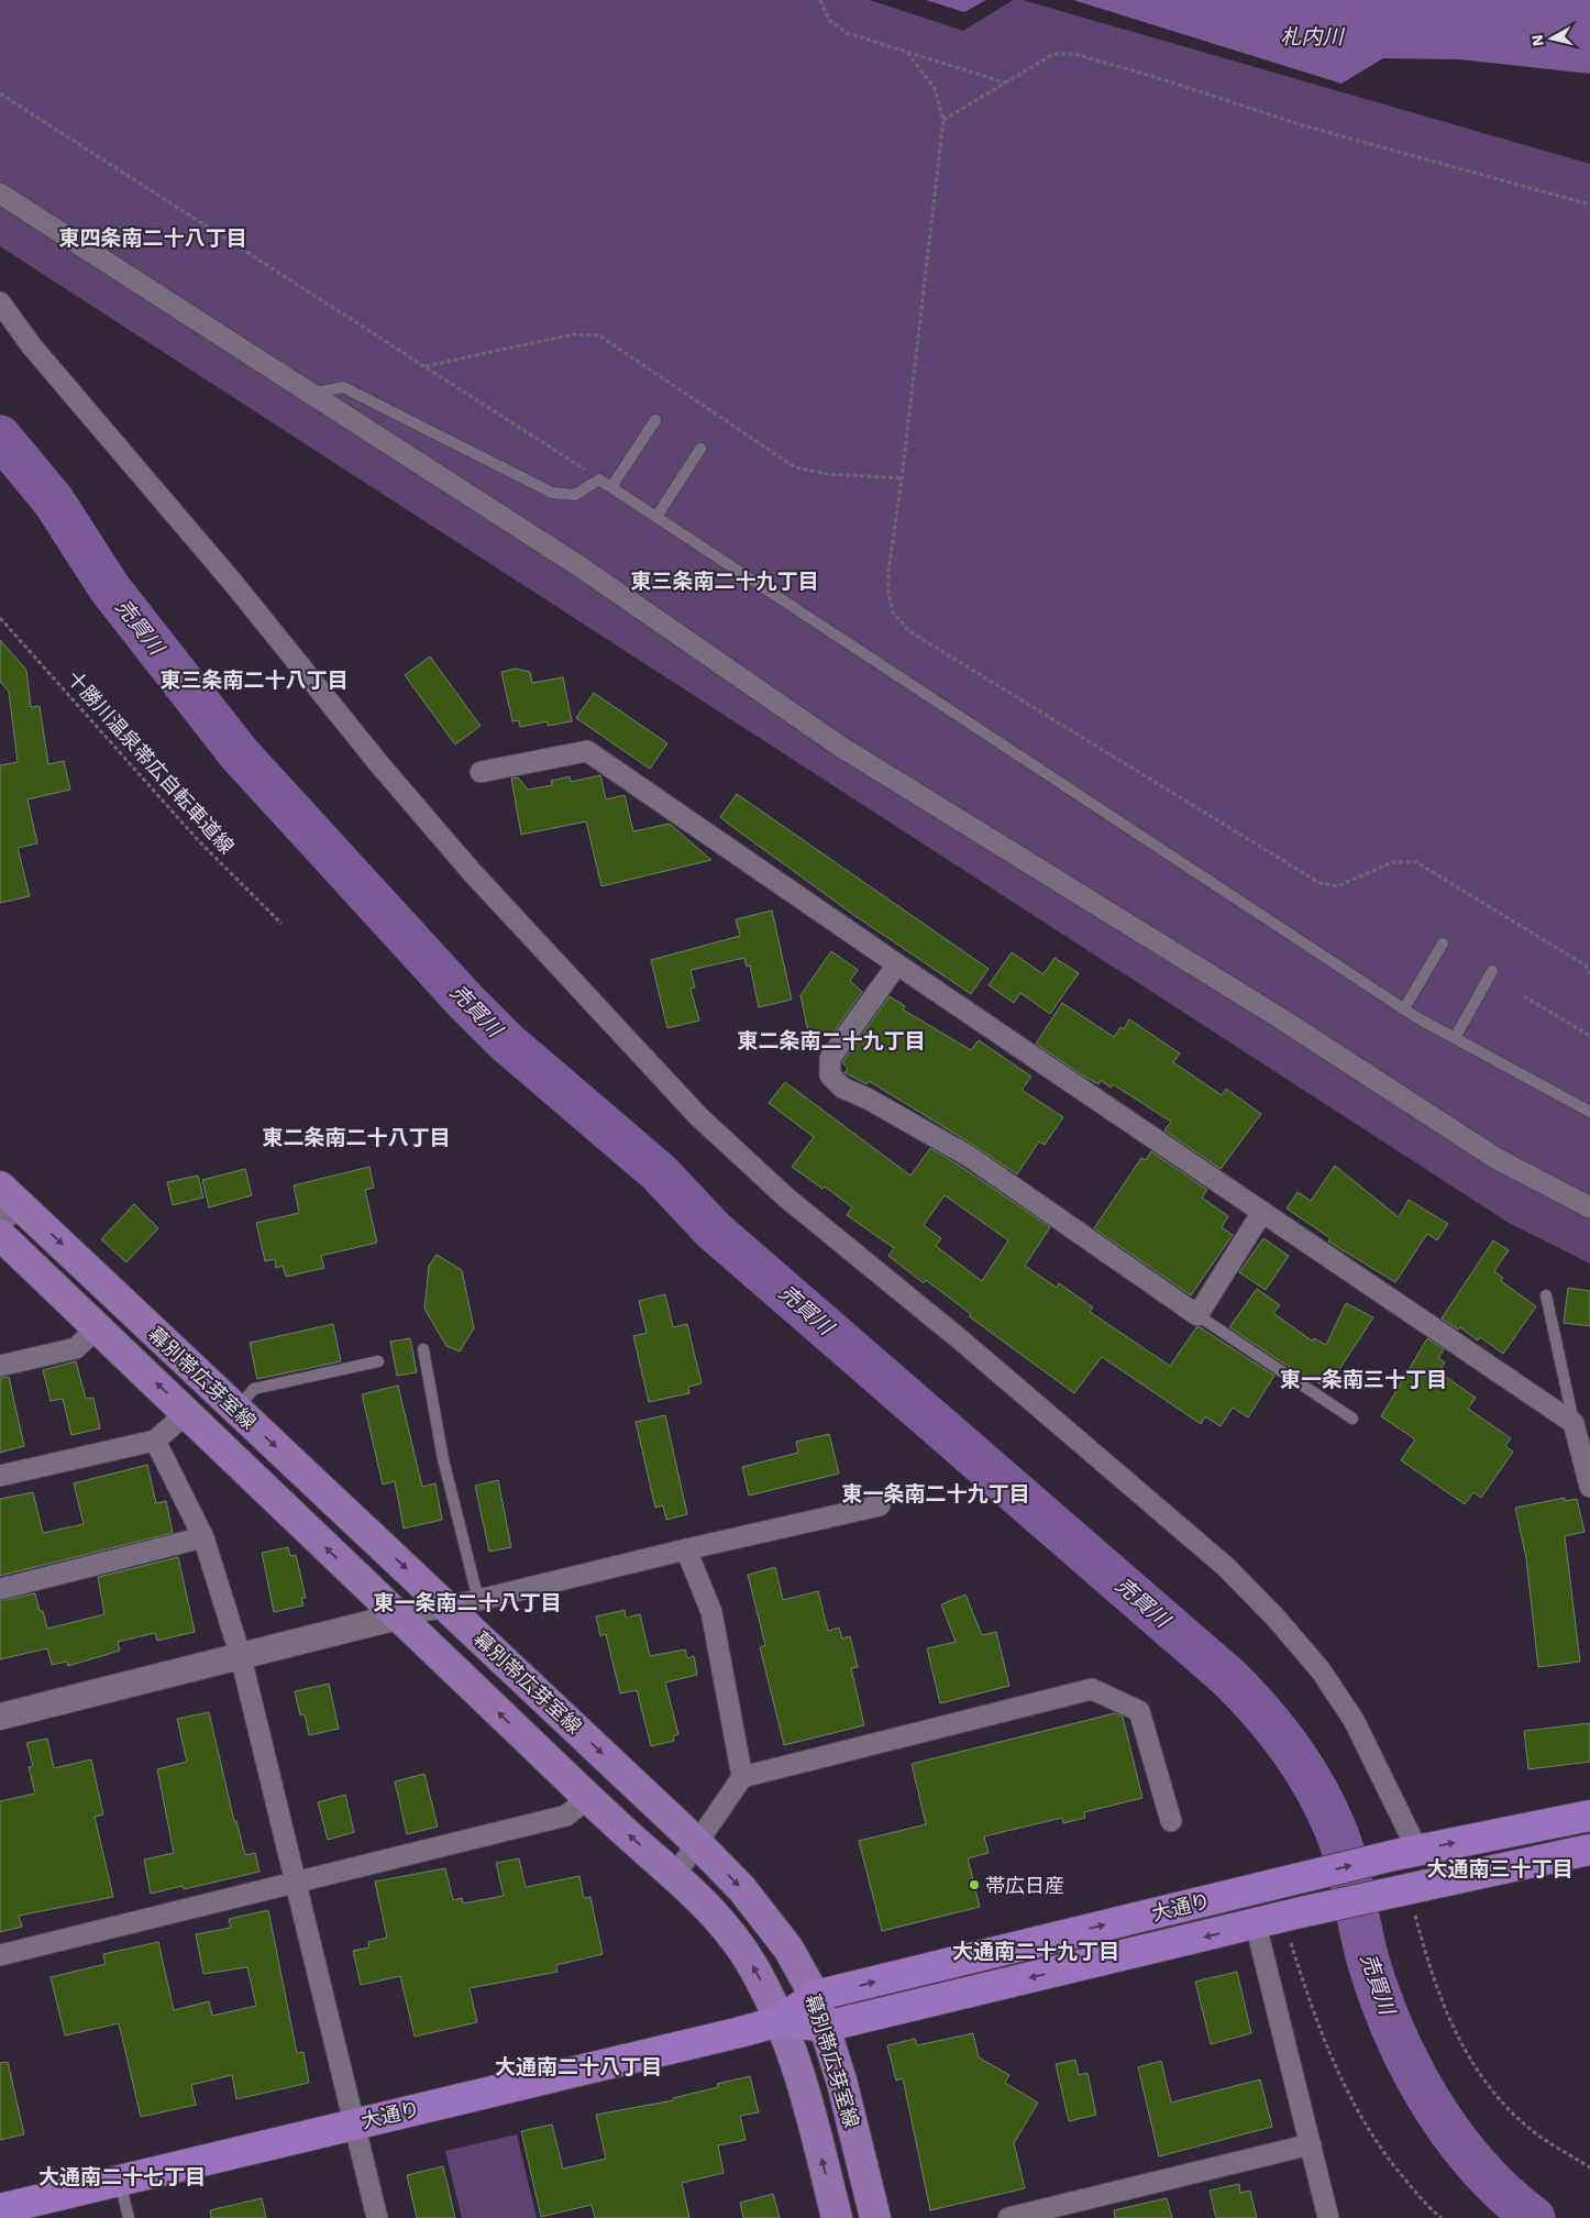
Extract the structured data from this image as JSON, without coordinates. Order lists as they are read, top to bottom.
{
  "streets": {
    "highway": ["大通り"],
    "main road": ["幕別帯広芽室線"],
    "path": ["十勝川温泉帯広自転車道線"]
  },
  "crossings": [
    ["幕別帯広芽室線", "大通り"]
  ],
  "districts": [
    "東四条南二十八丁目",
    "東三条南二十九丁目",
    "東三条南二十八丁目",
    "東二条南二十九丁目",
    "東二条南二十八丁目",
    "東一条南三十丁目",
    "東一条南二十九丁目",
    "東一条南二十八丁目",
    "大通南三十丁目",
    "大通南二十九丁目",
    "大通南二十八丁目",
    "大通南二十七丁目"
  ],
  "water": ["札内川", "売買川"],
  "places": ["帯広日産"],
  "north": "left"
}
